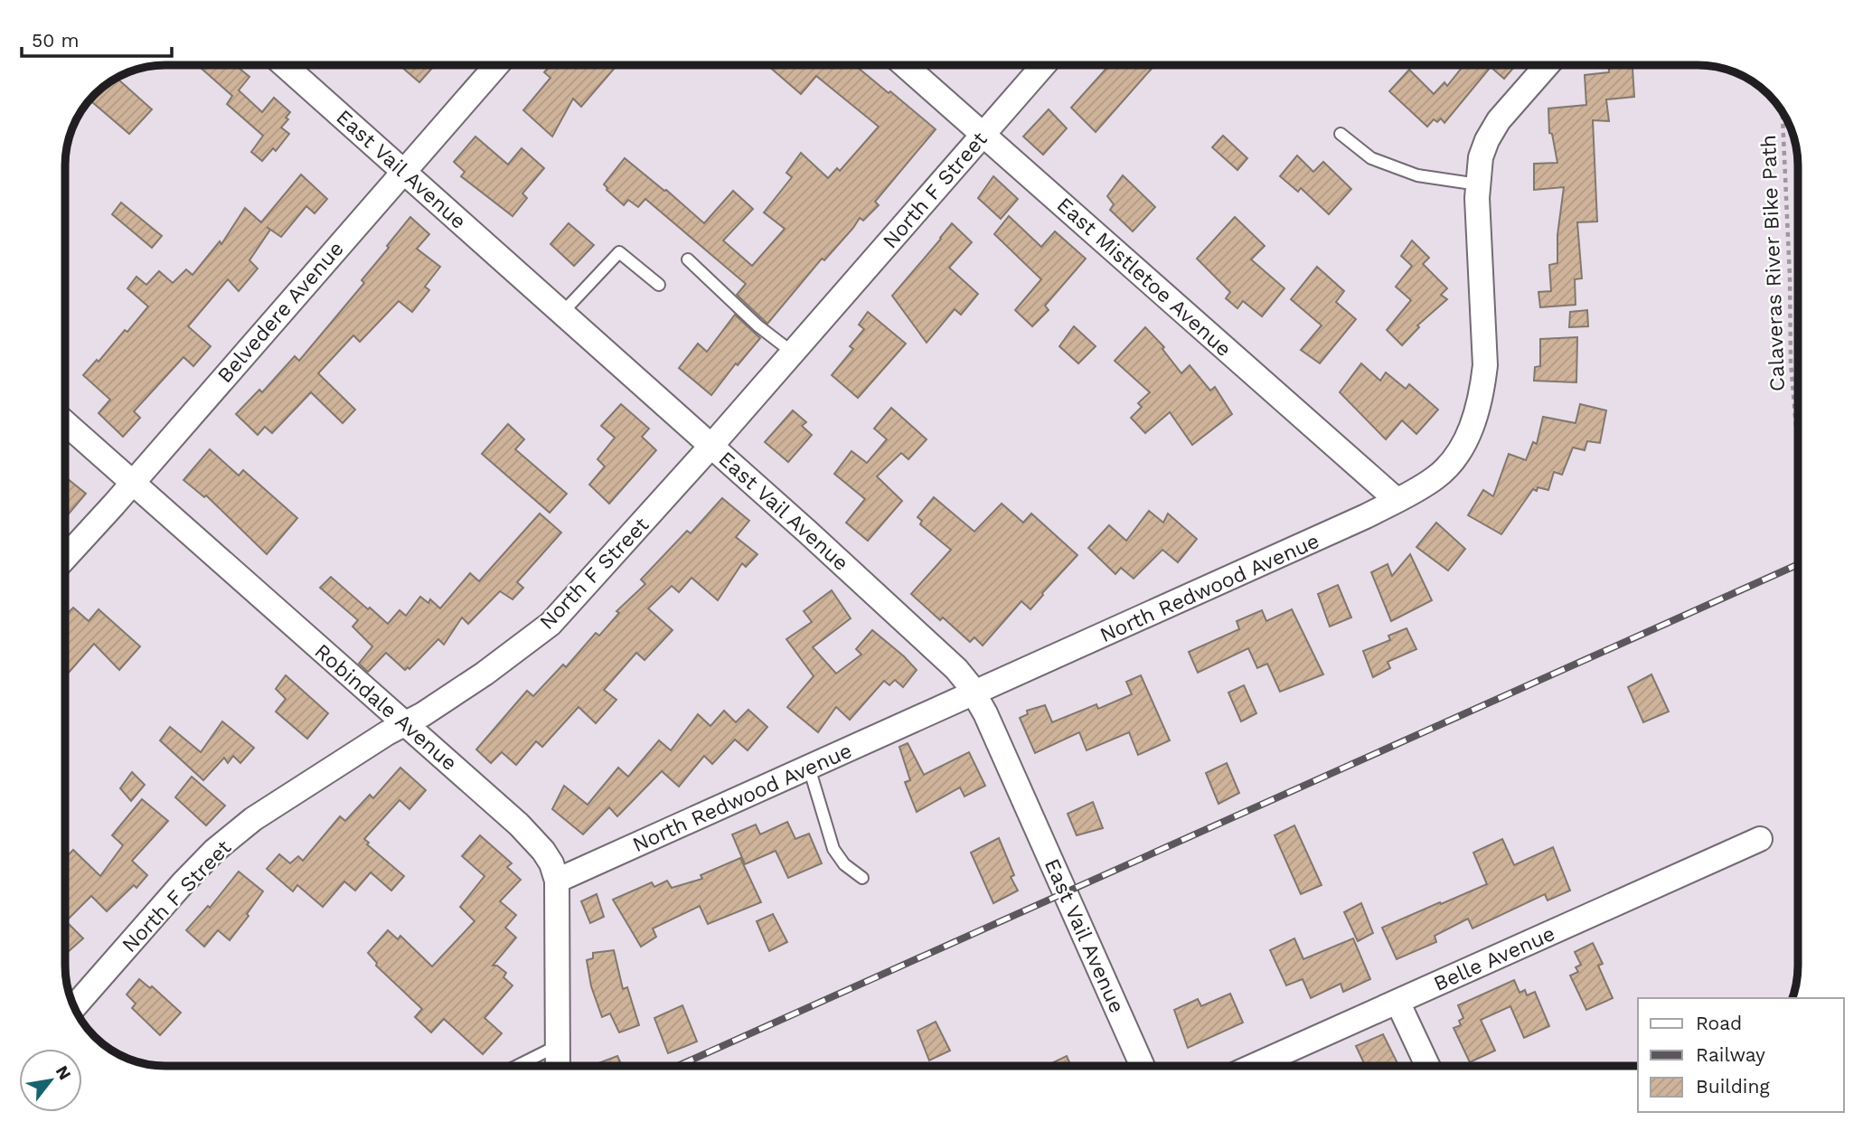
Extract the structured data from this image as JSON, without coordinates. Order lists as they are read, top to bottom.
{
  "streets": {
    "street": [
      "East Vail Avenue",
      "North F Street",
      "East Mistletoe Avenue",
      "Belvedere Avenue",
      "North Redwood Avenue",
      "Robindale Avenue",
      "Belle Avenue"
    ],
    "path": ["Calaveras River Bike Path"]
  },
  "crossings": [
    ["East Vail Avenue", "North F Street"],
    ["East Vail Avenue", "Belvedere Avenue"],
    ["East Vail Avenue", "North Redwood Avenue"],
    ["North F Street", "East Mistletoe Avenue"],
    ["North F Street", "Robindale Avenue"],
    ["East Mistletoe Avenue", "North Redwood Avenue"],
    ["Belvedere Avenue", "Robindale Avenue"],
    ["North Redwood Avenue", "Robindale Avenue"]
  ],
  "legend": ["Road", "Railway", "Building"],
  "scale_bar": "50 m",
  "north": "top right"
}
